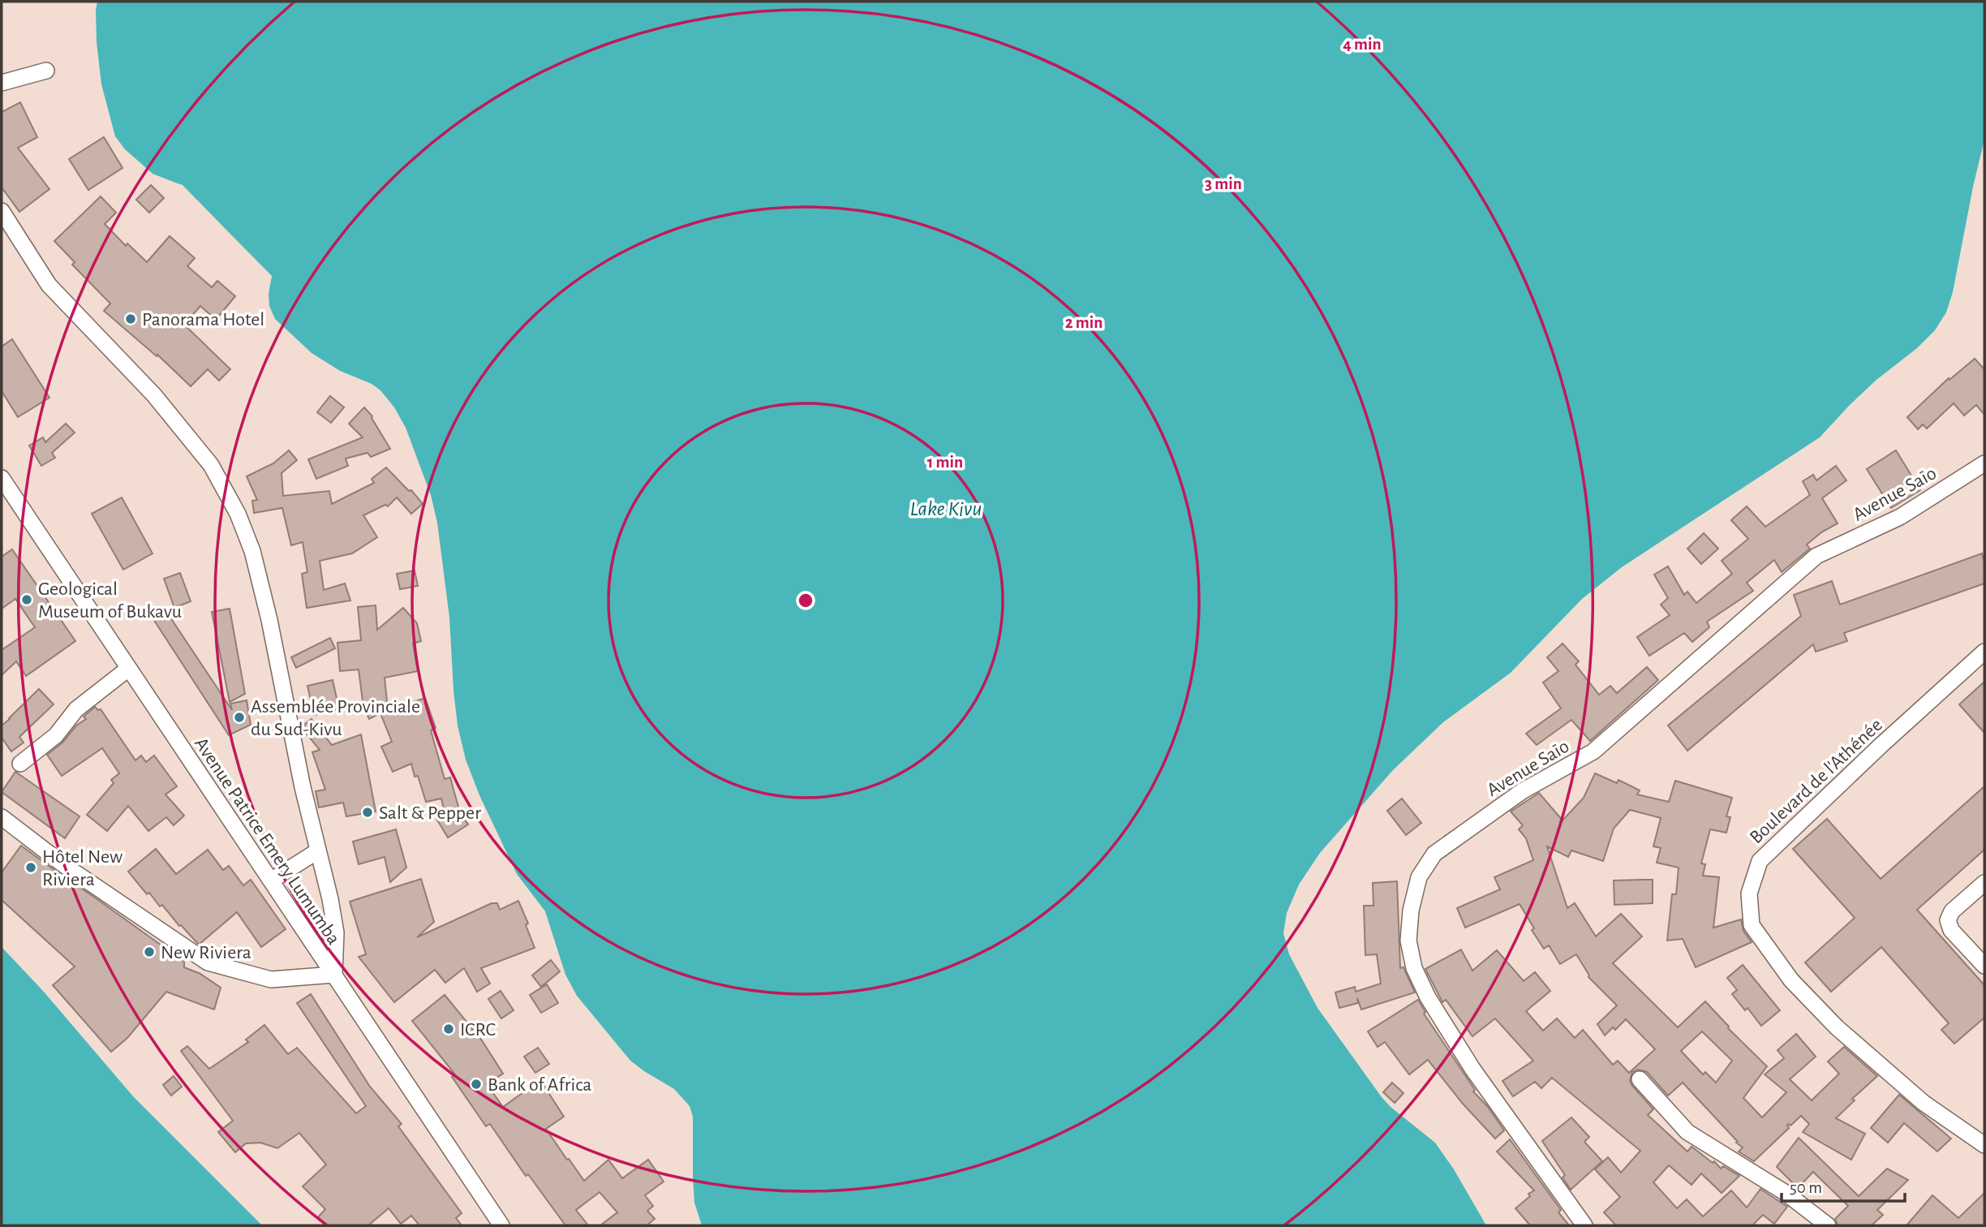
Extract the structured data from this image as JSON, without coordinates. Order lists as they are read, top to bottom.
{
  "streets": {
    "street": ["Avenue Saïo", "Boulevard de l'Athénée", "Avenue Patrice Emery Lumumba"]
  },
  "water": ["Lake Kivu"],
  "places": [
    "Panorama Hotel",
    "Geological Museum of Bukavu",
    "Assemblée Provinciale du Sud-Kivu",
    "Salt & Pepper",
    "Hôtel New Riviera",
    "New Riviera",
    "ICRC",
    "Bank of Africa"
  ],
  "scale_bar": "50 m",
  "rings": [
    "4 min",
    "3 min",
    "2 min",
    "1 min"
  ]
}
